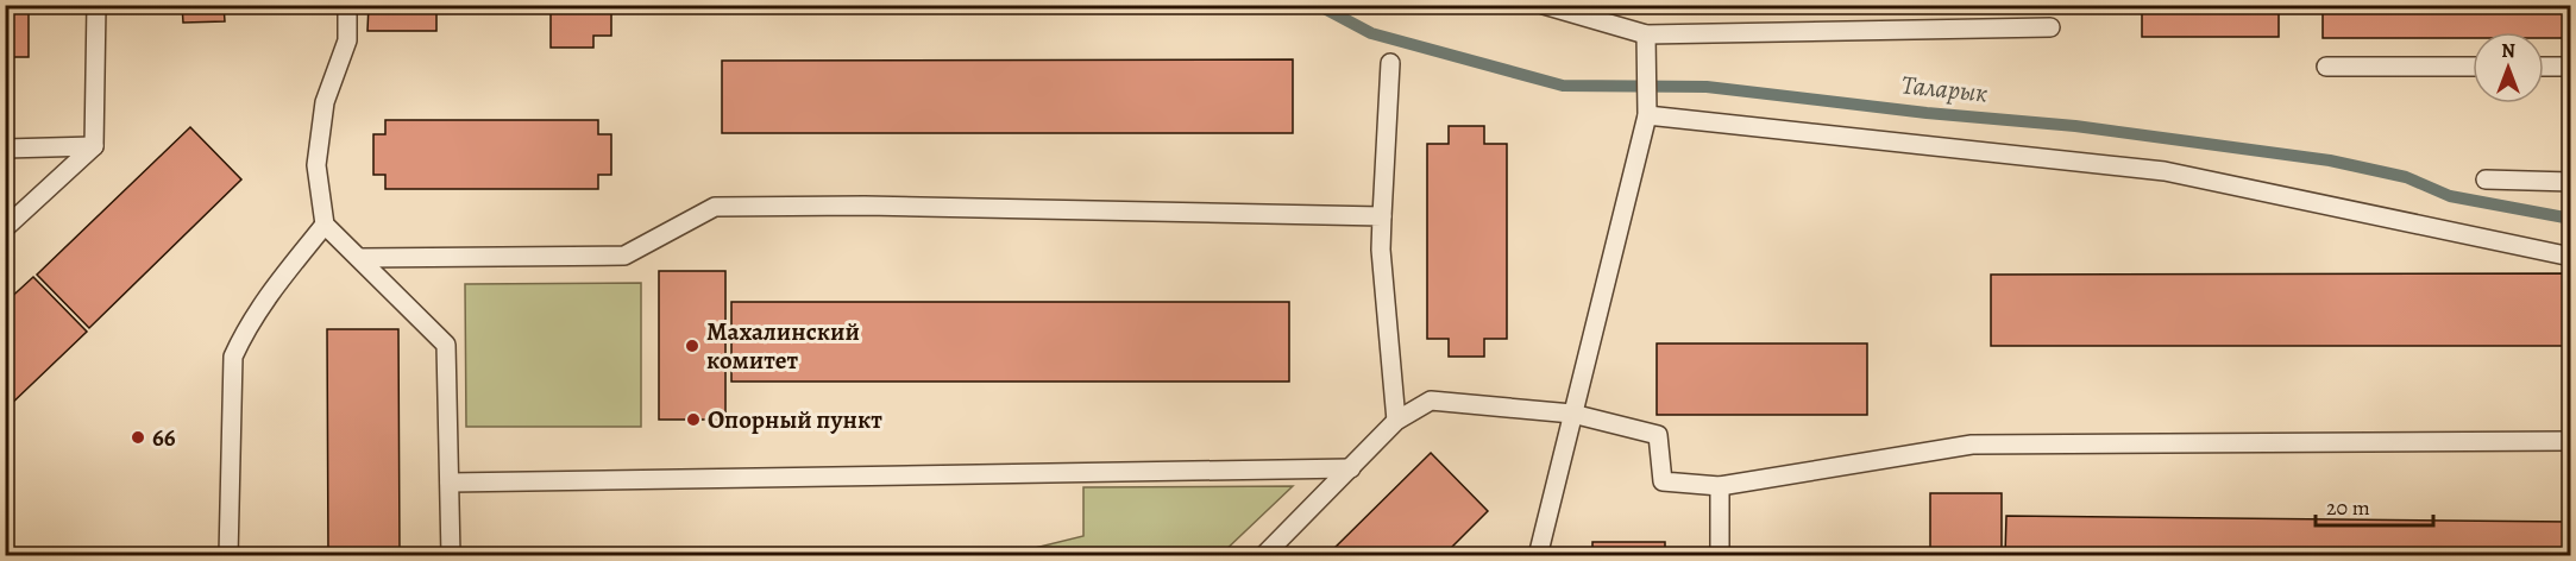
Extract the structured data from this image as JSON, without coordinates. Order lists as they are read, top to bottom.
{
  "water": ["Таларык"],
  "places": ["Махалинский комитет", "Опорный пункт", "66"],
  "scale_bar": "20 m",
  "north": "top"
}
